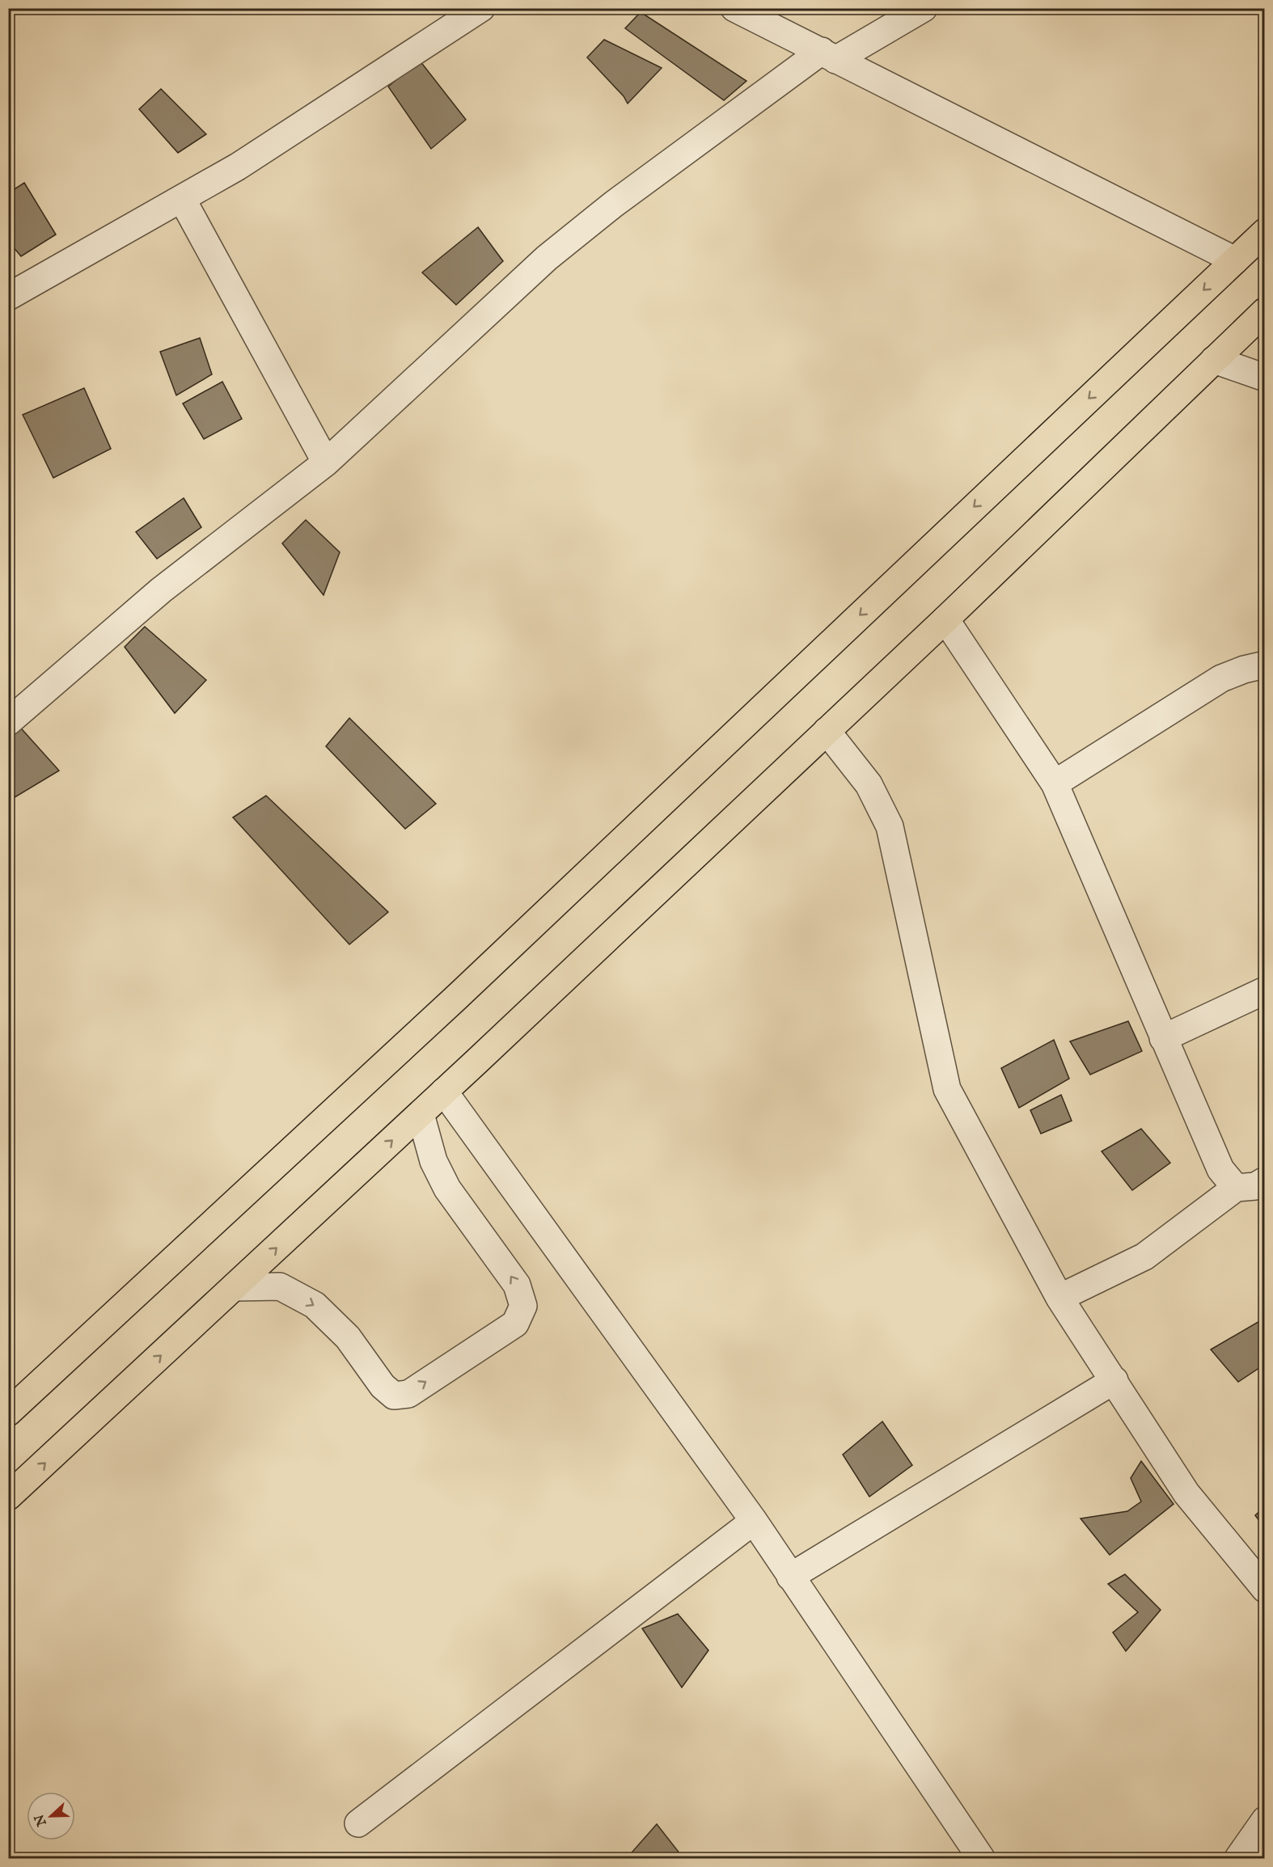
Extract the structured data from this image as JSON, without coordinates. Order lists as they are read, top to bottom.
{
  "north": "left"
}
